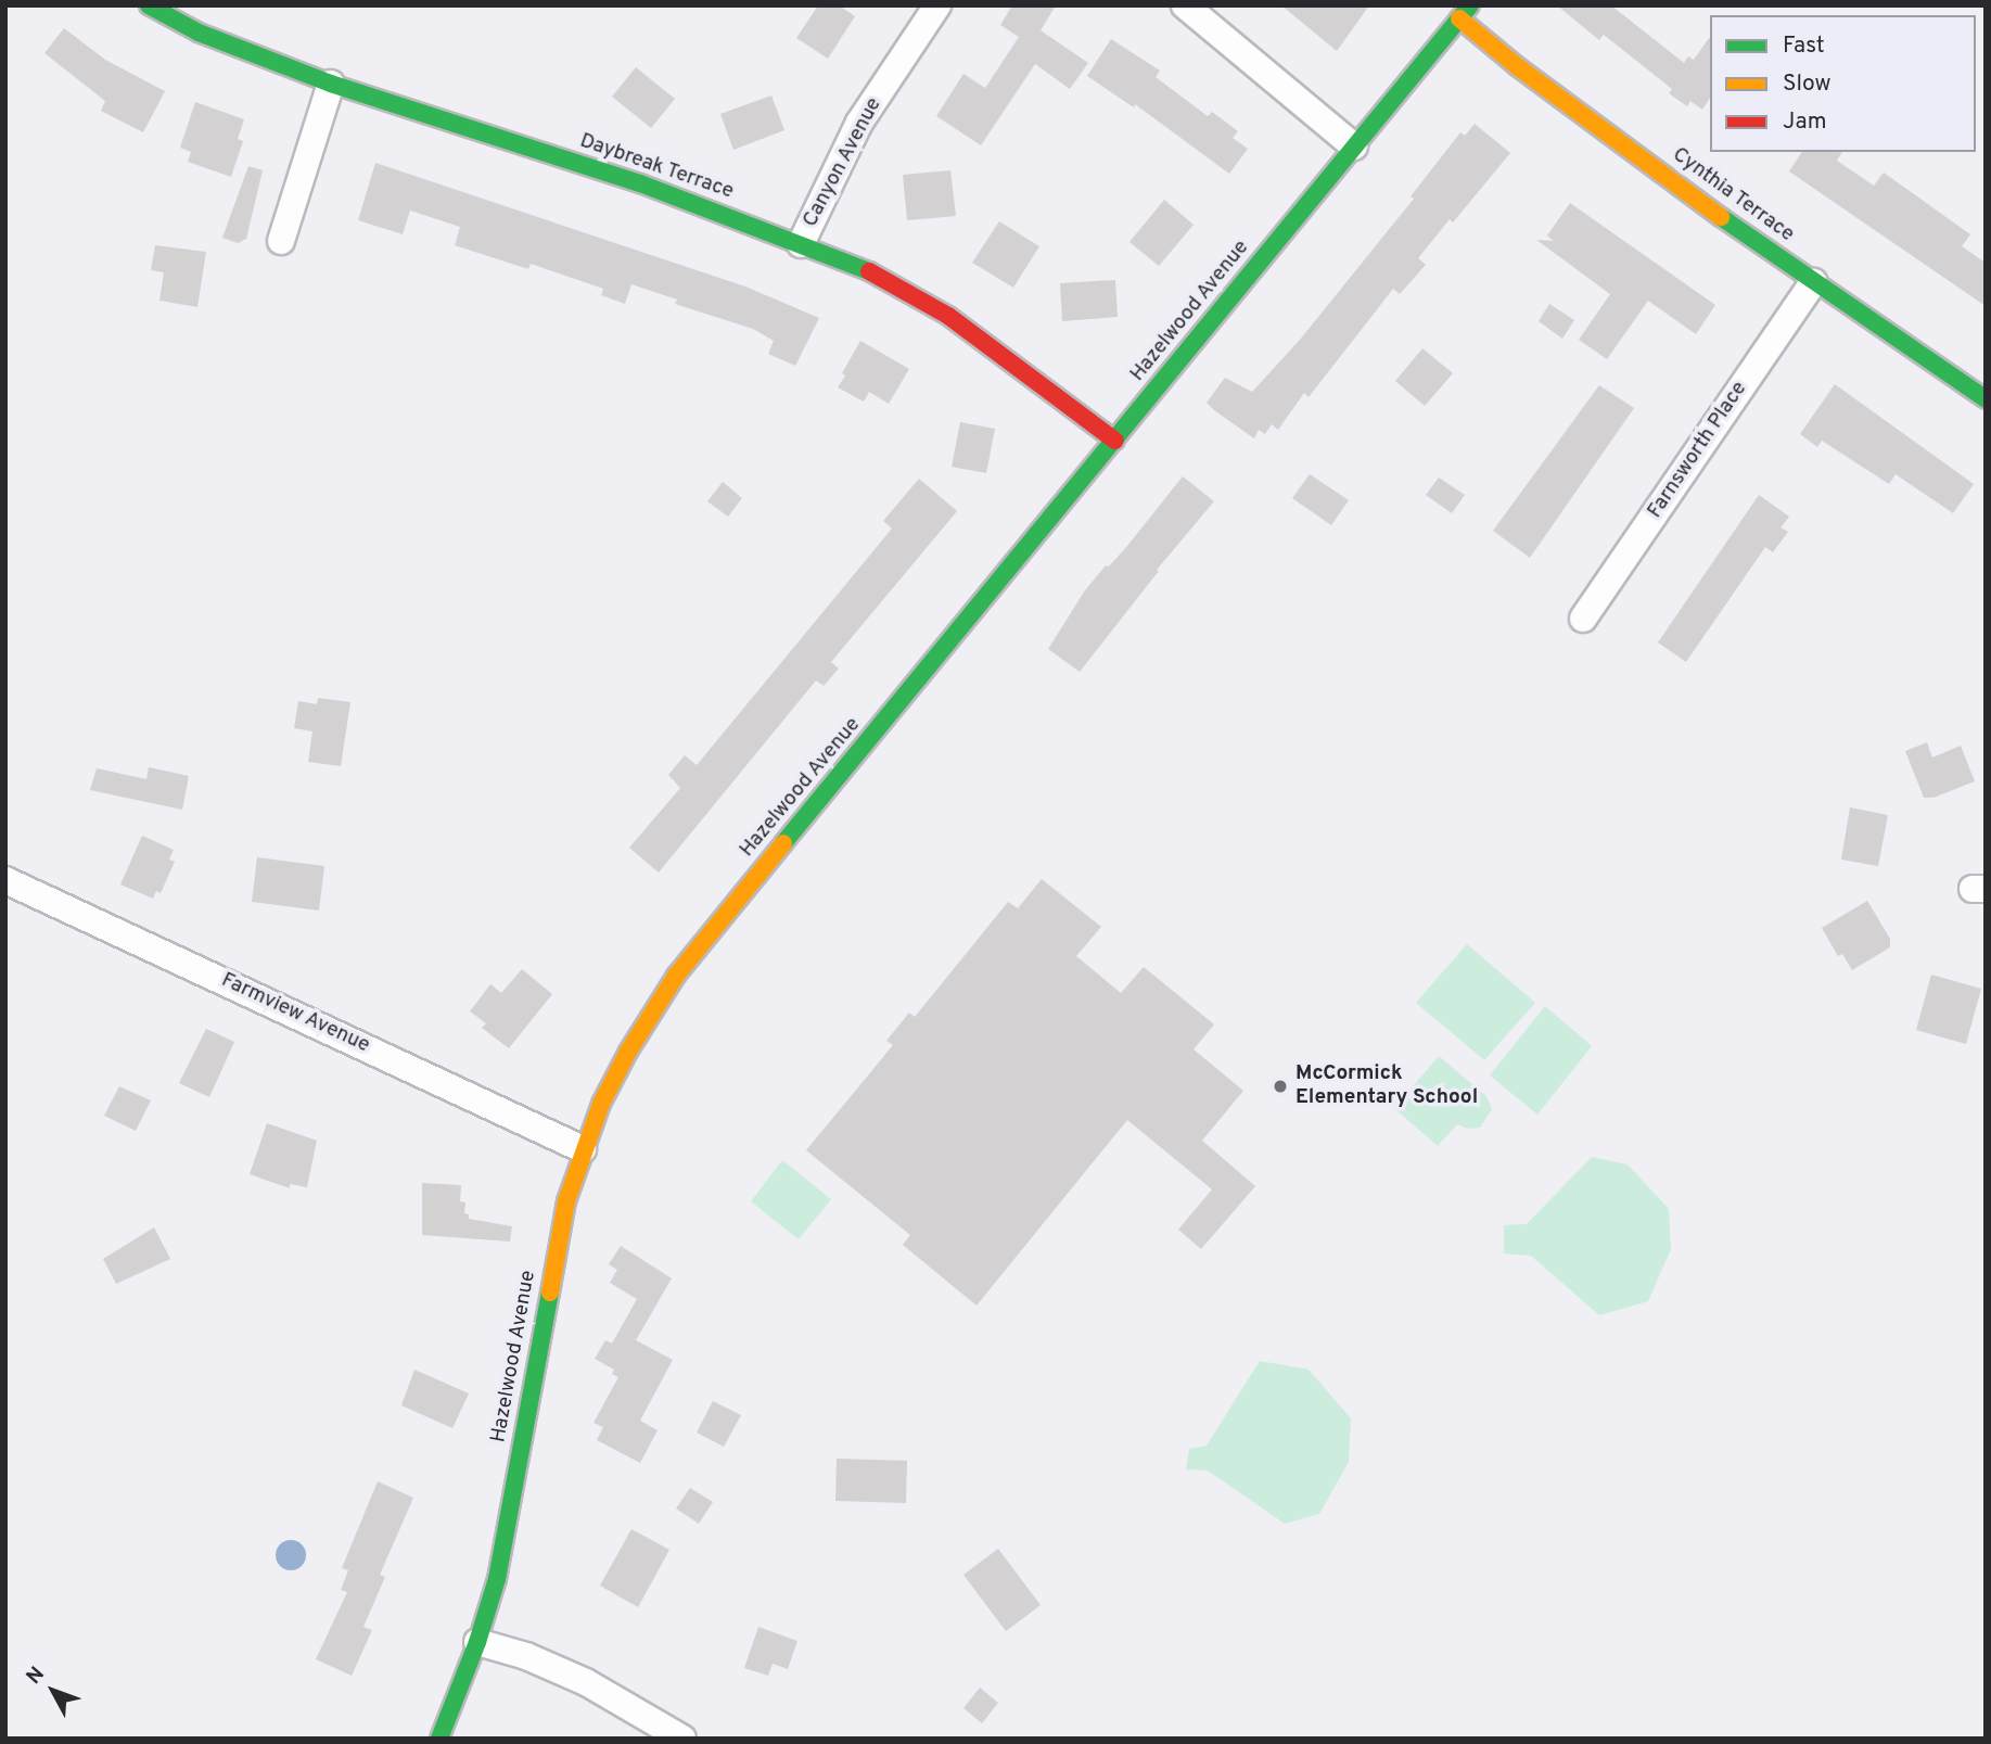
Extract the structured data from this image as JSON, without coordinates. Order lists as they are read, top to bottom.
{
  "streets": {
    "street": [
      "Canyon Avenue",
      "Daybreak Terrace",
      "Cynthia Terrace",
      "Hazelwood Avenue",
      "Farnsworth Place",
      "Farmview Avenue"
    ]
  },
  "crossings": [
    ["Canyon Avenue", "Daybreak Terrace"],
    ["Daybreak Terrace", "Hazelwood Avenue"],
    ["Cynthia Terrace", "Hazelwood Avenue"],
    ["Cynthia Terrace", "Farnsworth Place"],
    ["Hazelwood Avenue", "Farmview Avenue"]
  ],
  "places": ["McCormick Elementary School"],
  "legend": ["Fast", "Slow", "Jam"],
  "north": "top left"
}
